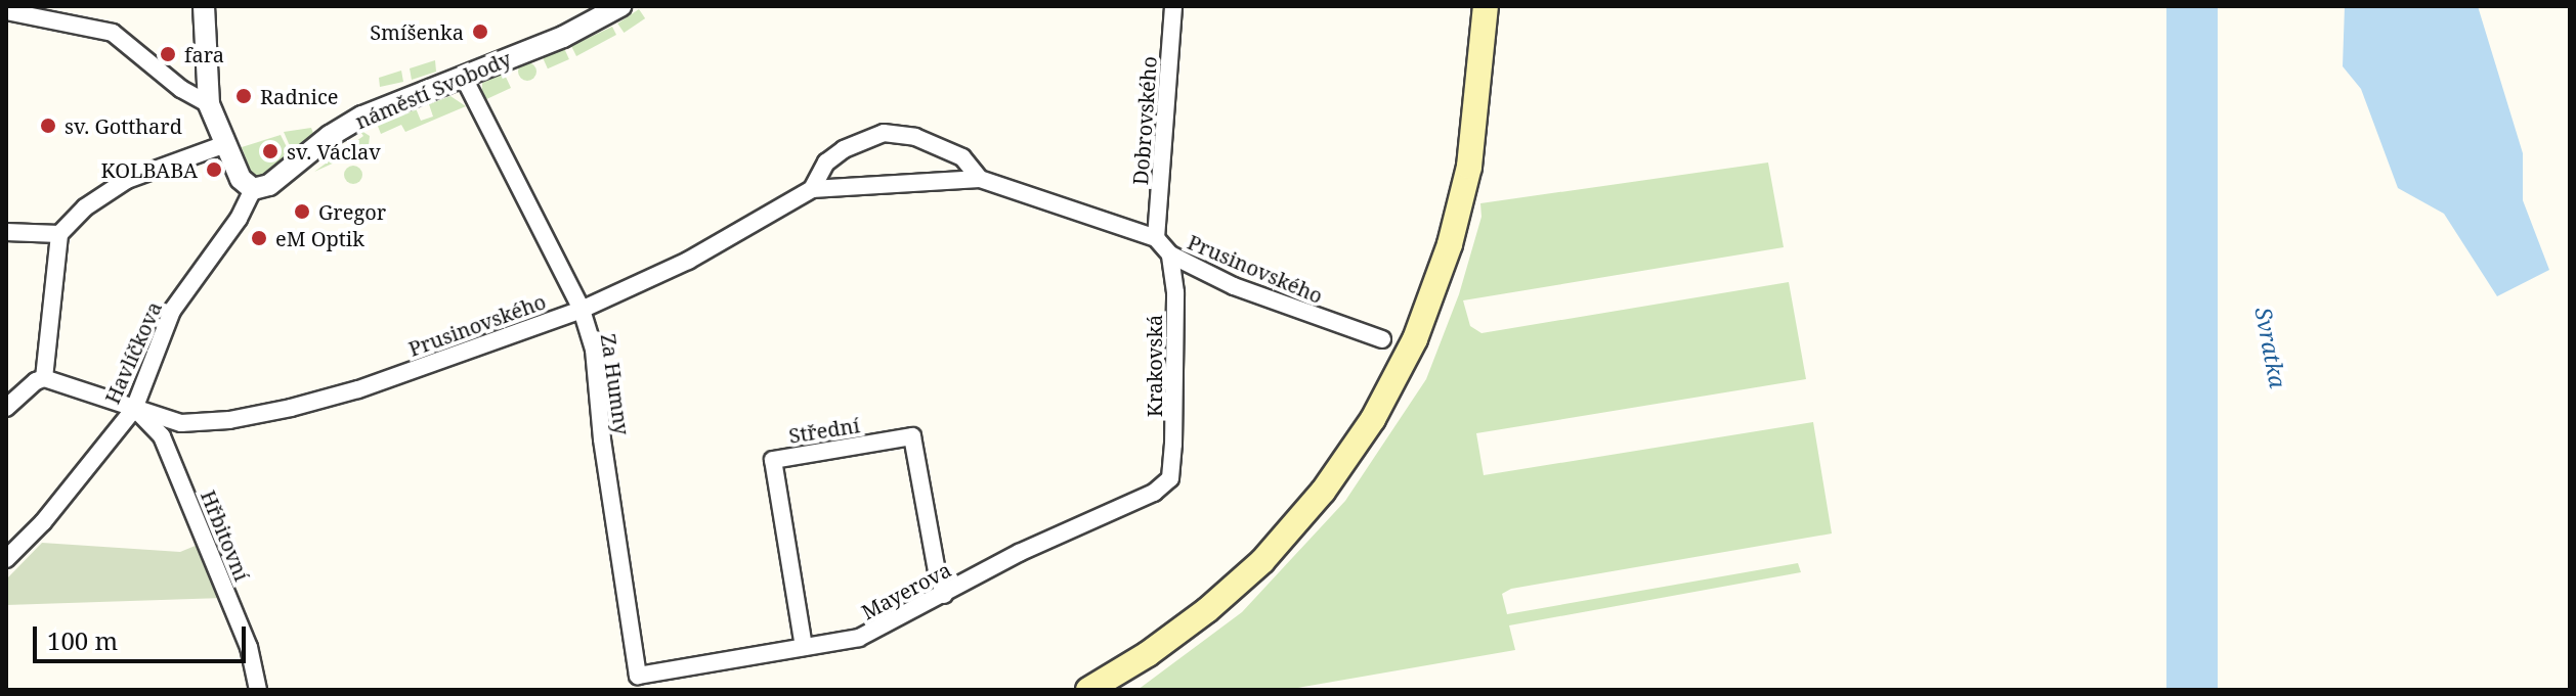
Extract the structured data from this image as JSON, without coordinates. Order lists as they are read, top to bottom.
{
  "streets": {
    "street": [
      "náměstí Svobody",
      "Dobrovského",
      "Prusinovského",
      "Havlíčkova",
      "Krakovská",
      "Za Humny",
      "Střední",
      "Hřbitovní",
      "Mayerova"
    ]
  },
  "crossings": [
    ["náměstí Svobody", "Havlíčkova"],
    ["náměstí Svobody", "Za Humny"],
    ["Dobrovského", "Prusinovského"],
    ["Prusinovského", "Havlíčkova"],
    ["Prusinovského", "Krakovská"],
    ["Prusinovského", "Za Humny"],
    ["Prusinovského", "Hřbitovní"],
    ["Havlíčkova", "Hřbitovní"],
    ["Krakovská", "Mayerova"],
    ["Za Humny", "Mayerova"],
    ["Střední", "Mayerova"]
  ],
  "water": ["Svratka"],
  "places": [
    "Smíšenka",
    "fara",
    "Radnice",
    "sv. Gotthard",
    "sv. Václav",
    "KOLBABA",
    "Gregor",
    "eM Optik"
  ],
  "scale_bar": "100 m"
}
